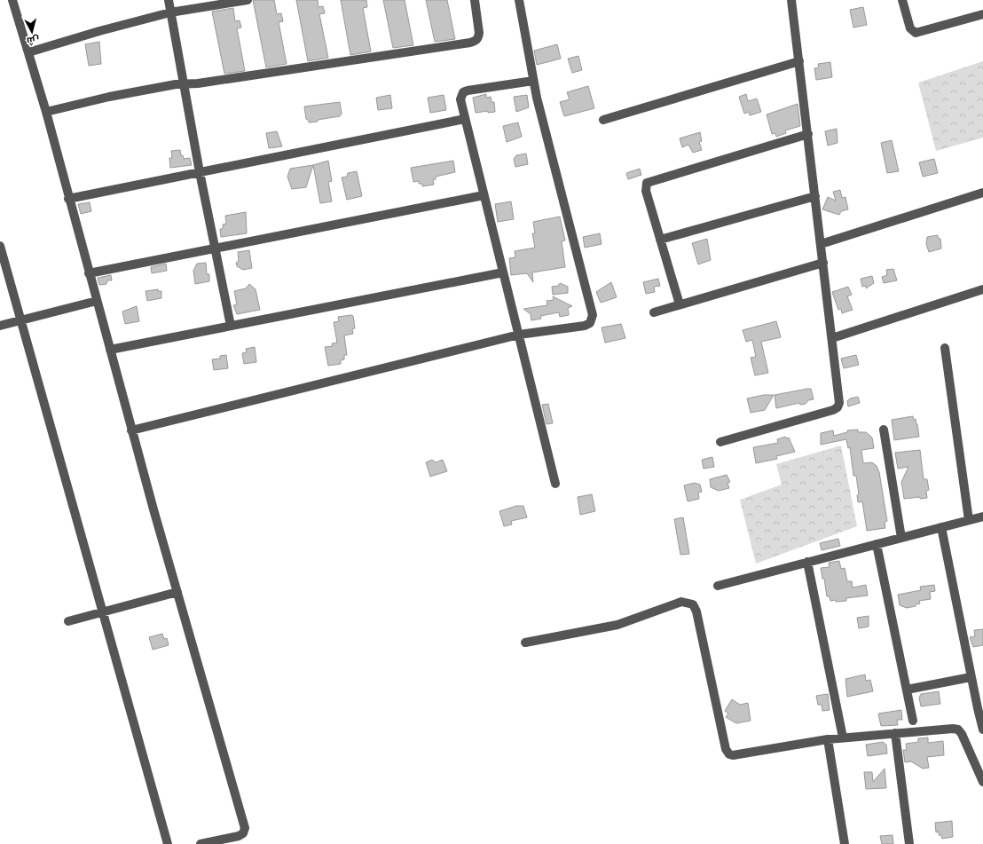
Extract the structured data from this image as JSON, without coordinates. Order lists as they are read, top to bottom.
{
  "north": "bottom"
}
